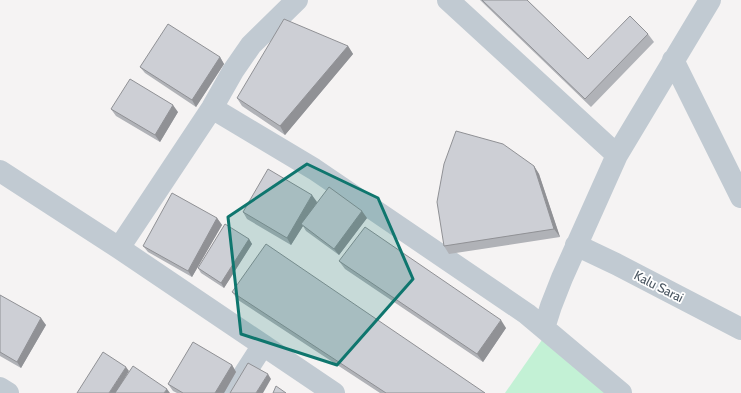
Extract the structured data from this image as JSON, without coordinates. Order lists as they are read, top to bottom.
{
  "streets": {
    "street": ["Kalu Sarai"]
  }
}
